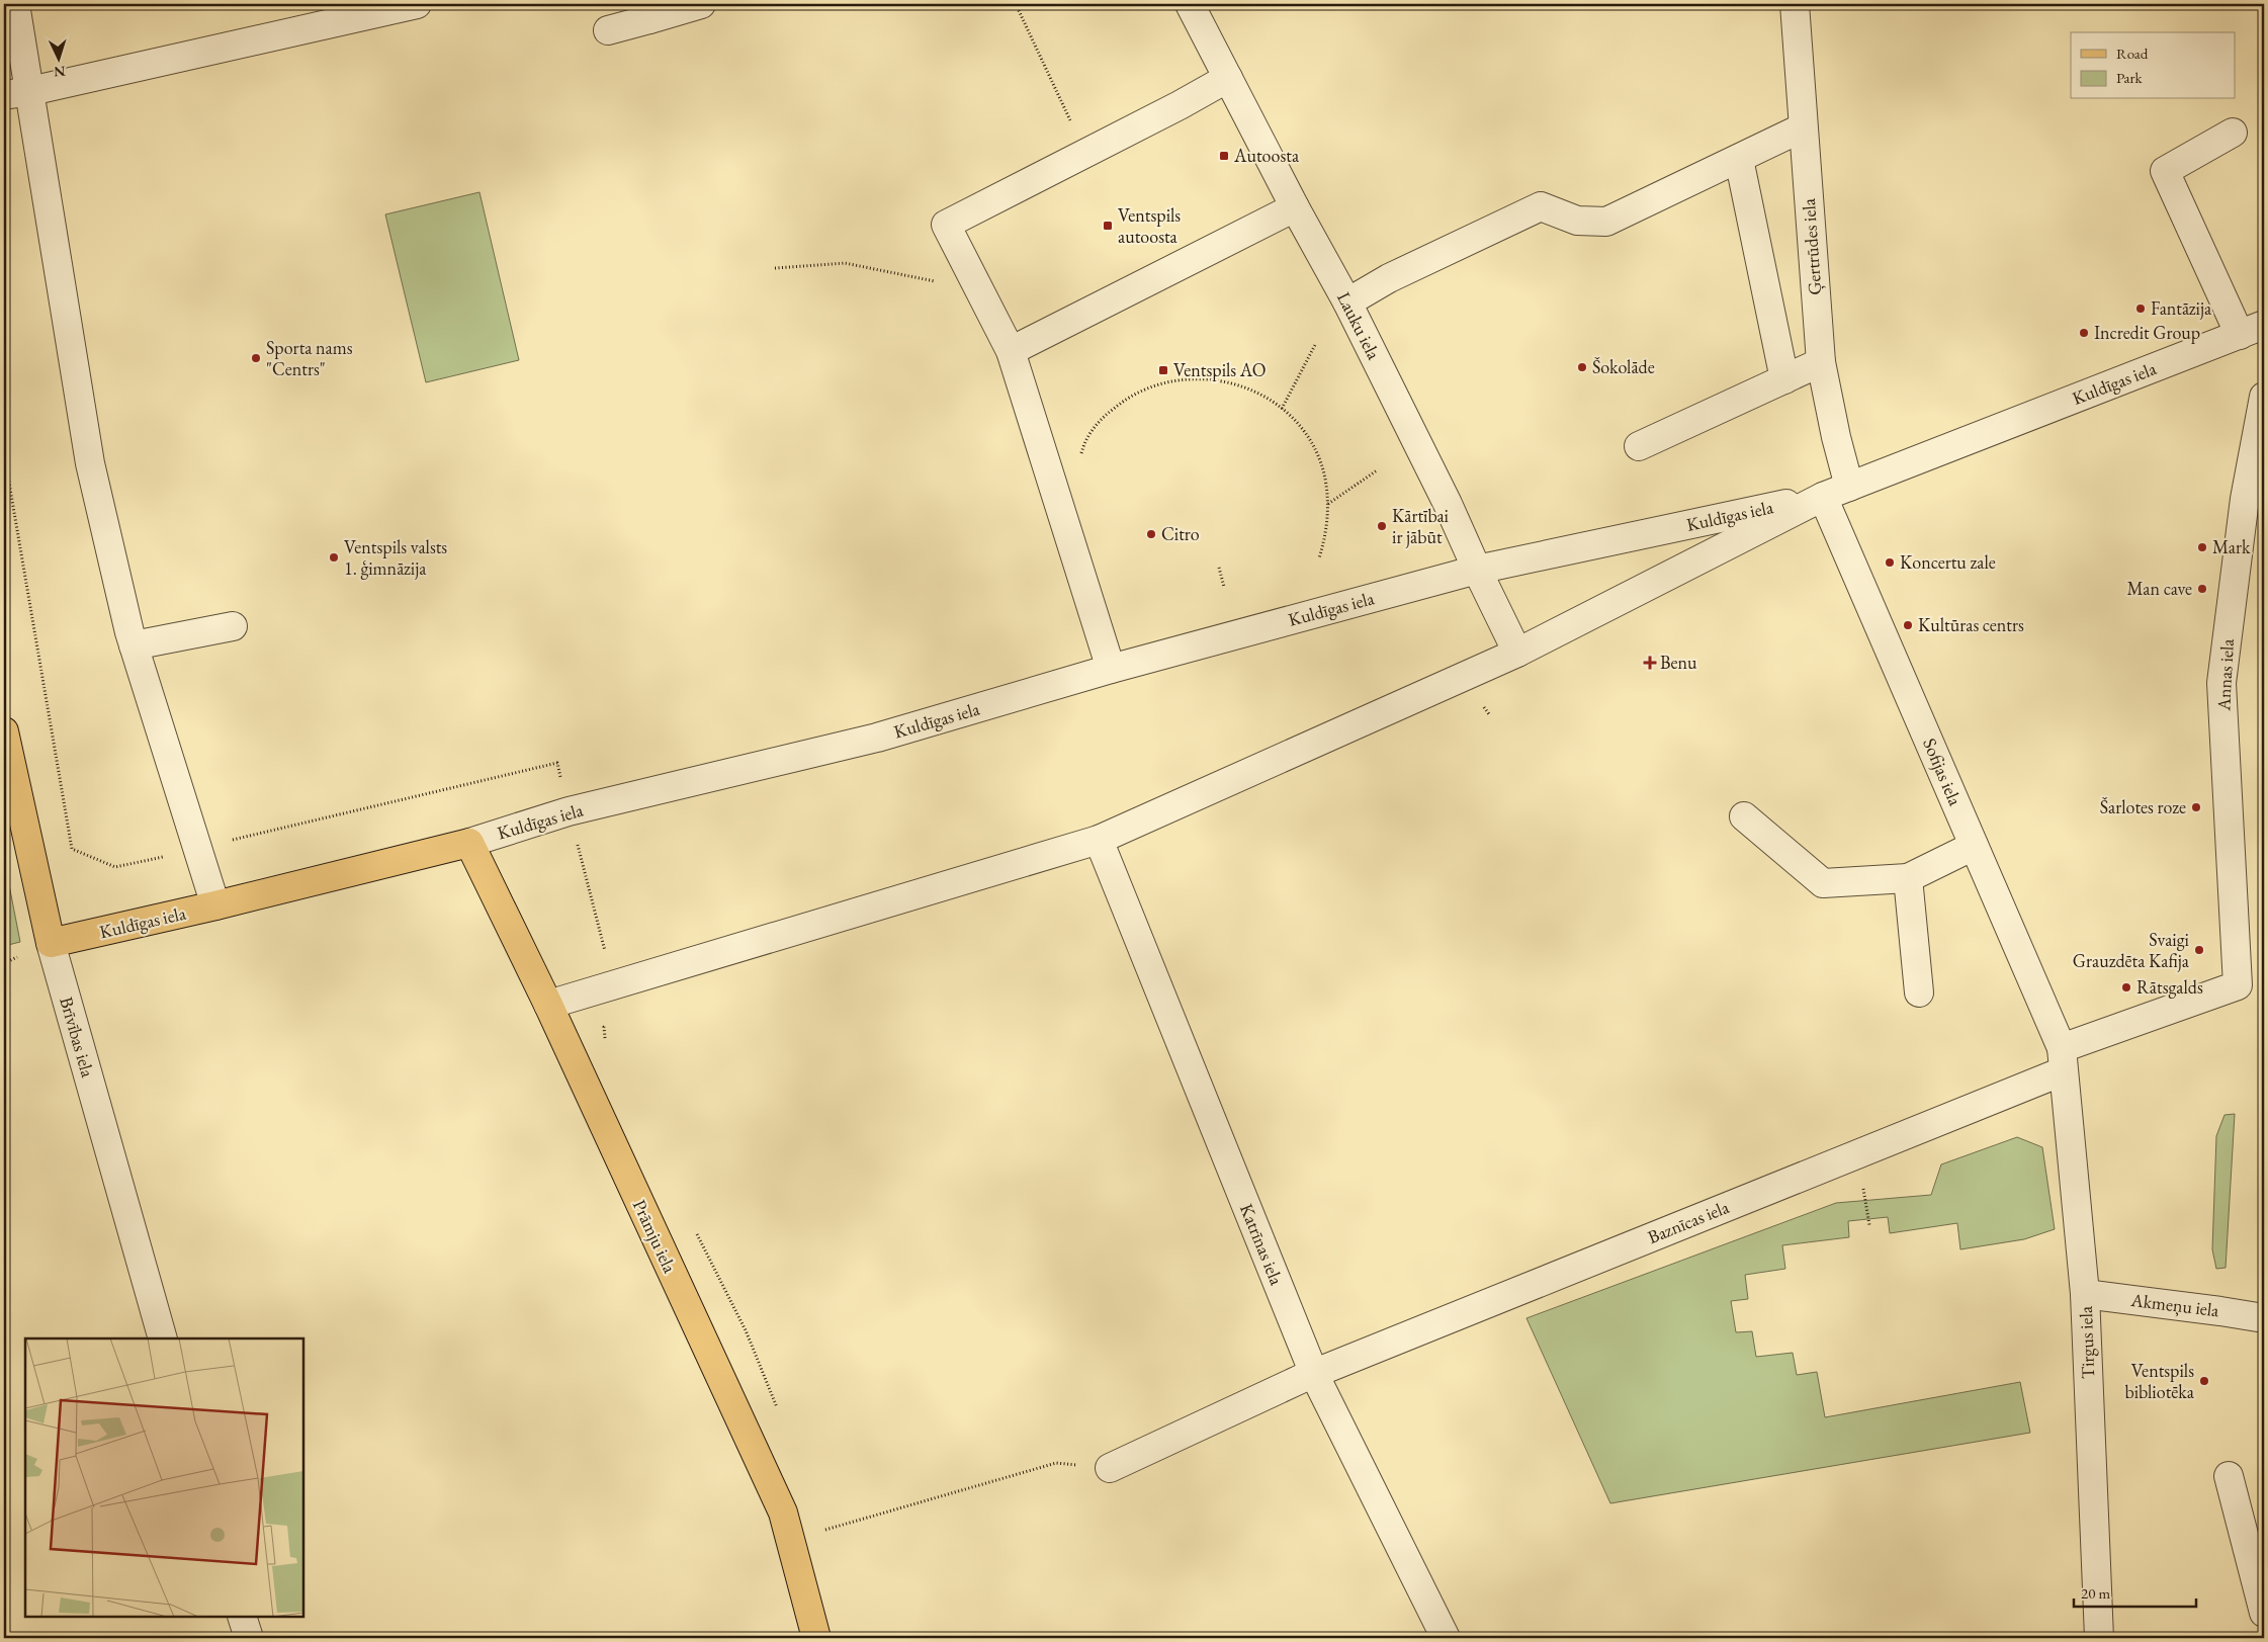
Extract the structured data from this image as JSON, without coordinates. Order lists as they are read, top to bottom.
{
  "streets": {
    "main road": ["Kuldīgas iela", "Brīvības iela", "Prāmju iela"],
    "street": [
      "Ģertrūdes iela",
      "Lauku iela",
      "Annas iela",
      "Sofijas iela",
      "Baznīcas iela",
      "Katrīnas iela",
      "Akmeņu iela",
      "Tirgus iela"
    ]
  },
  "crossings": [
    ["Ģertrūdes iela", "Kuldīgas iela"],
    ["Lauku iela", "Kuldīgas iela"],
    ["Kuldīgas iela", "Sofijas iela"],
    ["Kuldīgas iela", "Brīvības iela"],
    ["Kuldīgas iela", "Prāmju iela"],
    ["Kuldīgas iela", "Katrīnas iela"],
    ["Annas iela", "Baznīcas iela"],
    ["Sofijas iela", "Baznīcas iela"],
    ["Sofijas iela", "Tirgus iela"],
    ["Baznīcas iela", "Katrīnas iela"],
    ["Baznīcas iela", "Tirgus iela"],
    ["Akmeņu iela", "Tirgus iela"]
  ],
  "places": {
    "transit": ["Autoosta", "Ventspils autoosta", "Ventspils AO"],
    "other": [
      "Fantāzija",
      "Incredit Group",
      "Sporta nams \"Centrs\"",
      "Šokolāde",
      "Kārtībai ir jābūt",
      "Citro",
      "Mark",
      "Ventspils valsts 1. ģimnāzija",
      "Koncertu zale",
      "Man cave",
      "Kultūras centrs",
      "Šarlotes roze",
      "Svaigi Grauzdēta Kafija",
      "Rātsgalds",
      "Ventspils bibliotēka"
    ],
    "health": ["Benu"]
  },
  "legend": ["Road", "Park"],
  "scale_bar": "20 m",
  "north": "bottom"
}
